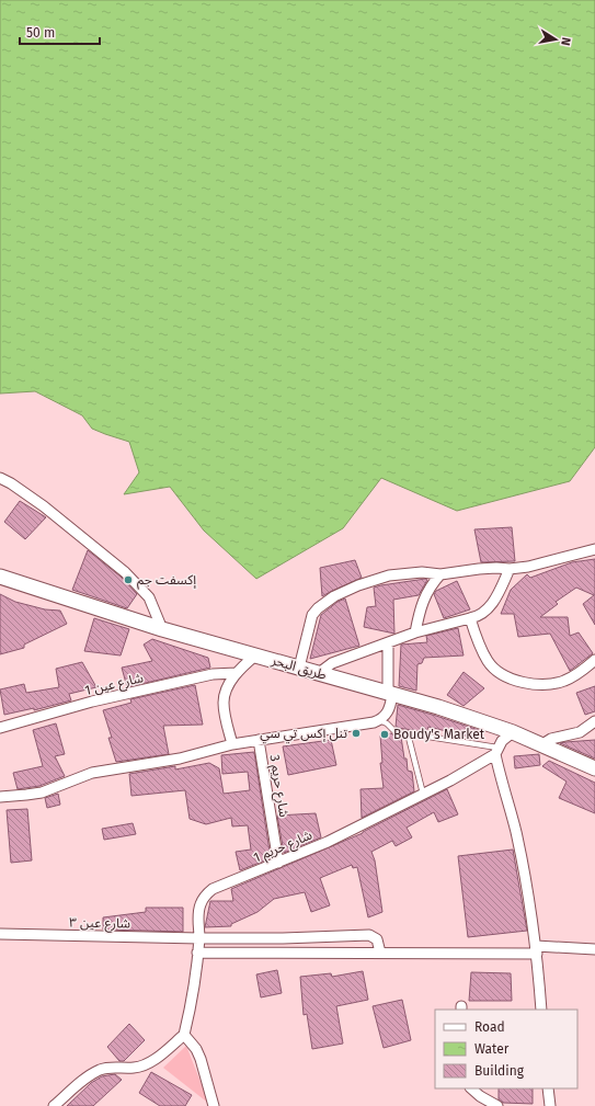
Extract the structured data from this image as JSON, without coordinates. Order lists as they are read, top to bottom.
{
  "streets": {
    "main road": ["طريق البحر"],
    "street": [
      "شارع عين 1",
      "شارع حريم 3",
      "شارع حريم 1",
      "شارع عين ٣"
    ]
  },
  "crossings": [
    ["طريق البحر", "شارع حريم 1"],
    ["شارع حريم 3", "شارع حريم 1"],
    ["شارع حريم 1", "شارع عين ٣"]
  ],
  "places": ["إكسفت جم", "تنل إكس تي سي", "Boudy's Market"],
  "legend": ["Road", "Water", "Building"],
  "scale_bar": "50 m",
  "north": "right"
}
